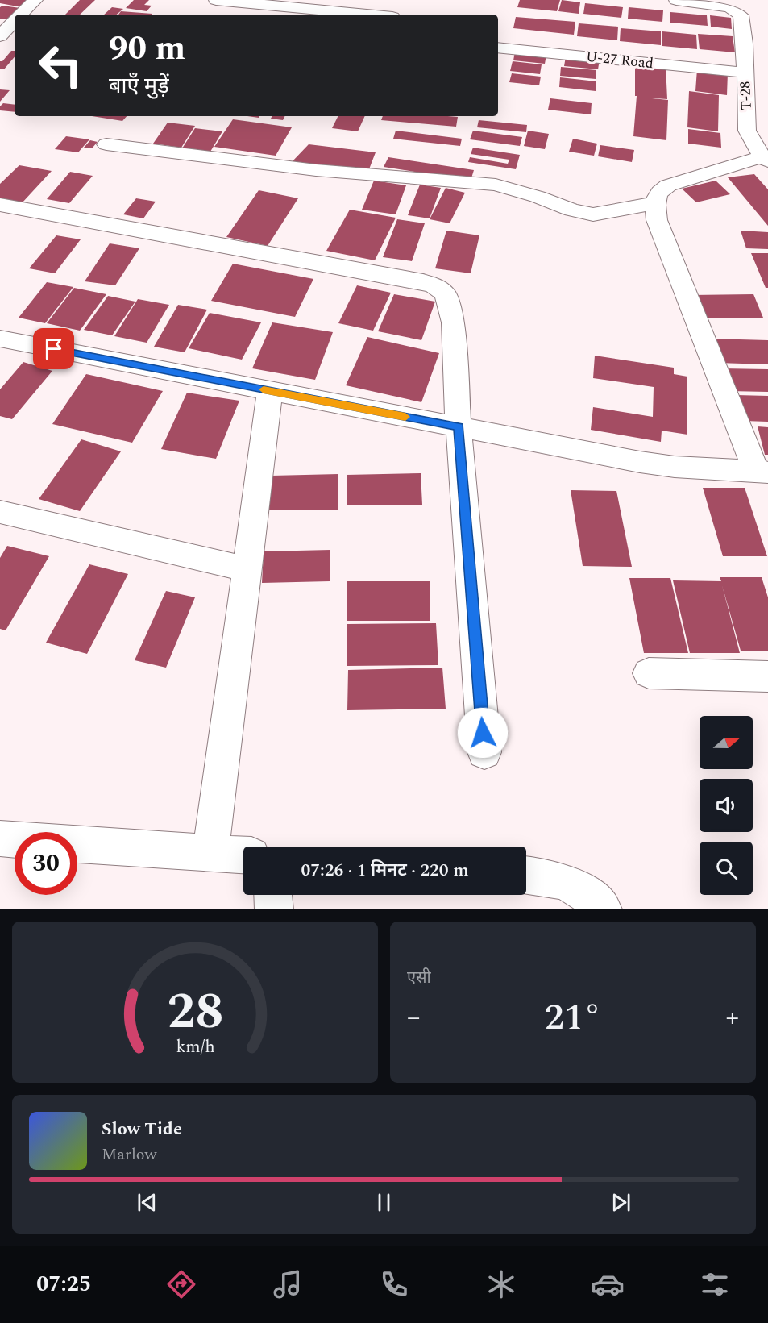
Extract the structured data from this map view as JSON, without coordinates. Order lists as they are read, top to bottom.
{
  "streets": {
    "street": ["U-27 Road", "T-28"]
  },
  "crossings": [
    ["U-27 Road", "T-28"]
  ],
  "north": "right",
  "page": {
    "turn": ["90 m", "बाएँ मुड़ें"],
    "limit": "30",
    "trip": "07:26 · 1 मिनट · 220 m",
    "tile": "एसी",
    "heat": ["−", "21°", "+"],
    "song": ["Slow Tide", "Marlow"],
    "tabs": "07:25",
    "gauge": ["28", "km/h"]
  }
}
